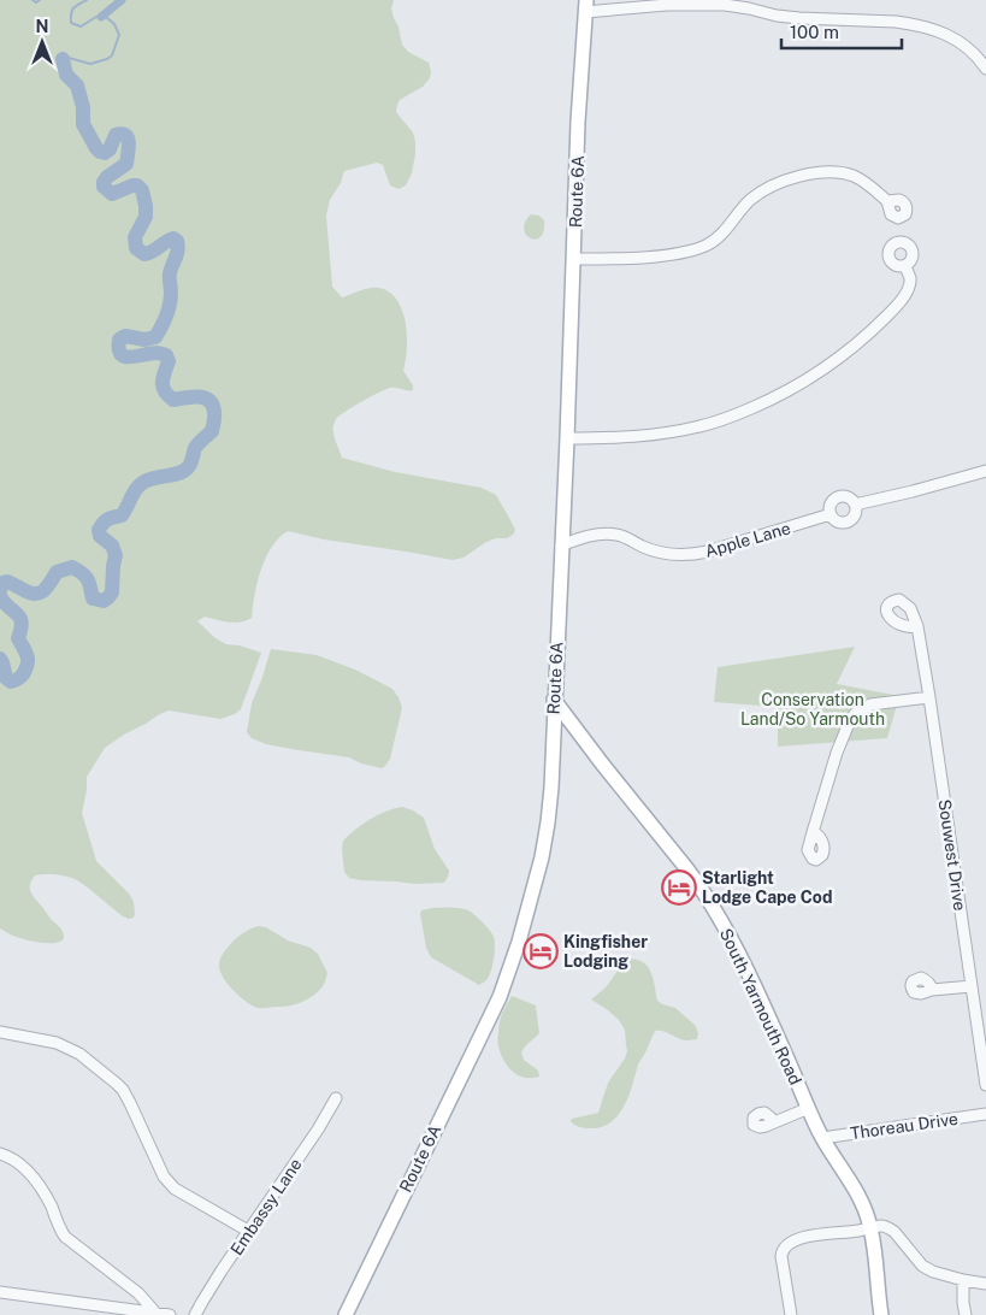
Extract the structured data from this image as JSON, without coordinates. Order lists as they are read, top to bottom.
{
  "streets": {
    "main road": ["Route 6A", "South Yarmouth Road"],
    "street": [
      "Apple Lane",
      "Souwest Drive",
      "Thoreau Drive",
      "Embassy Lane"
    ]
  },
  "crossings": [
    ["Route 6A", "Apple Lane"],
    ["Route 6A", "South Yarmouth Road"],
    ["South Yarmouth Road", "Thoreau Drive"]
  ],
  "parks": ["Conservation Land/So Yarmouth"],
  "places": {
    "hotel": ["Starlight Lodge Cape Cod", "Kingfisher Lodging"]
  },
  "scale_bar": "100 m",
  "north": "top"
}
